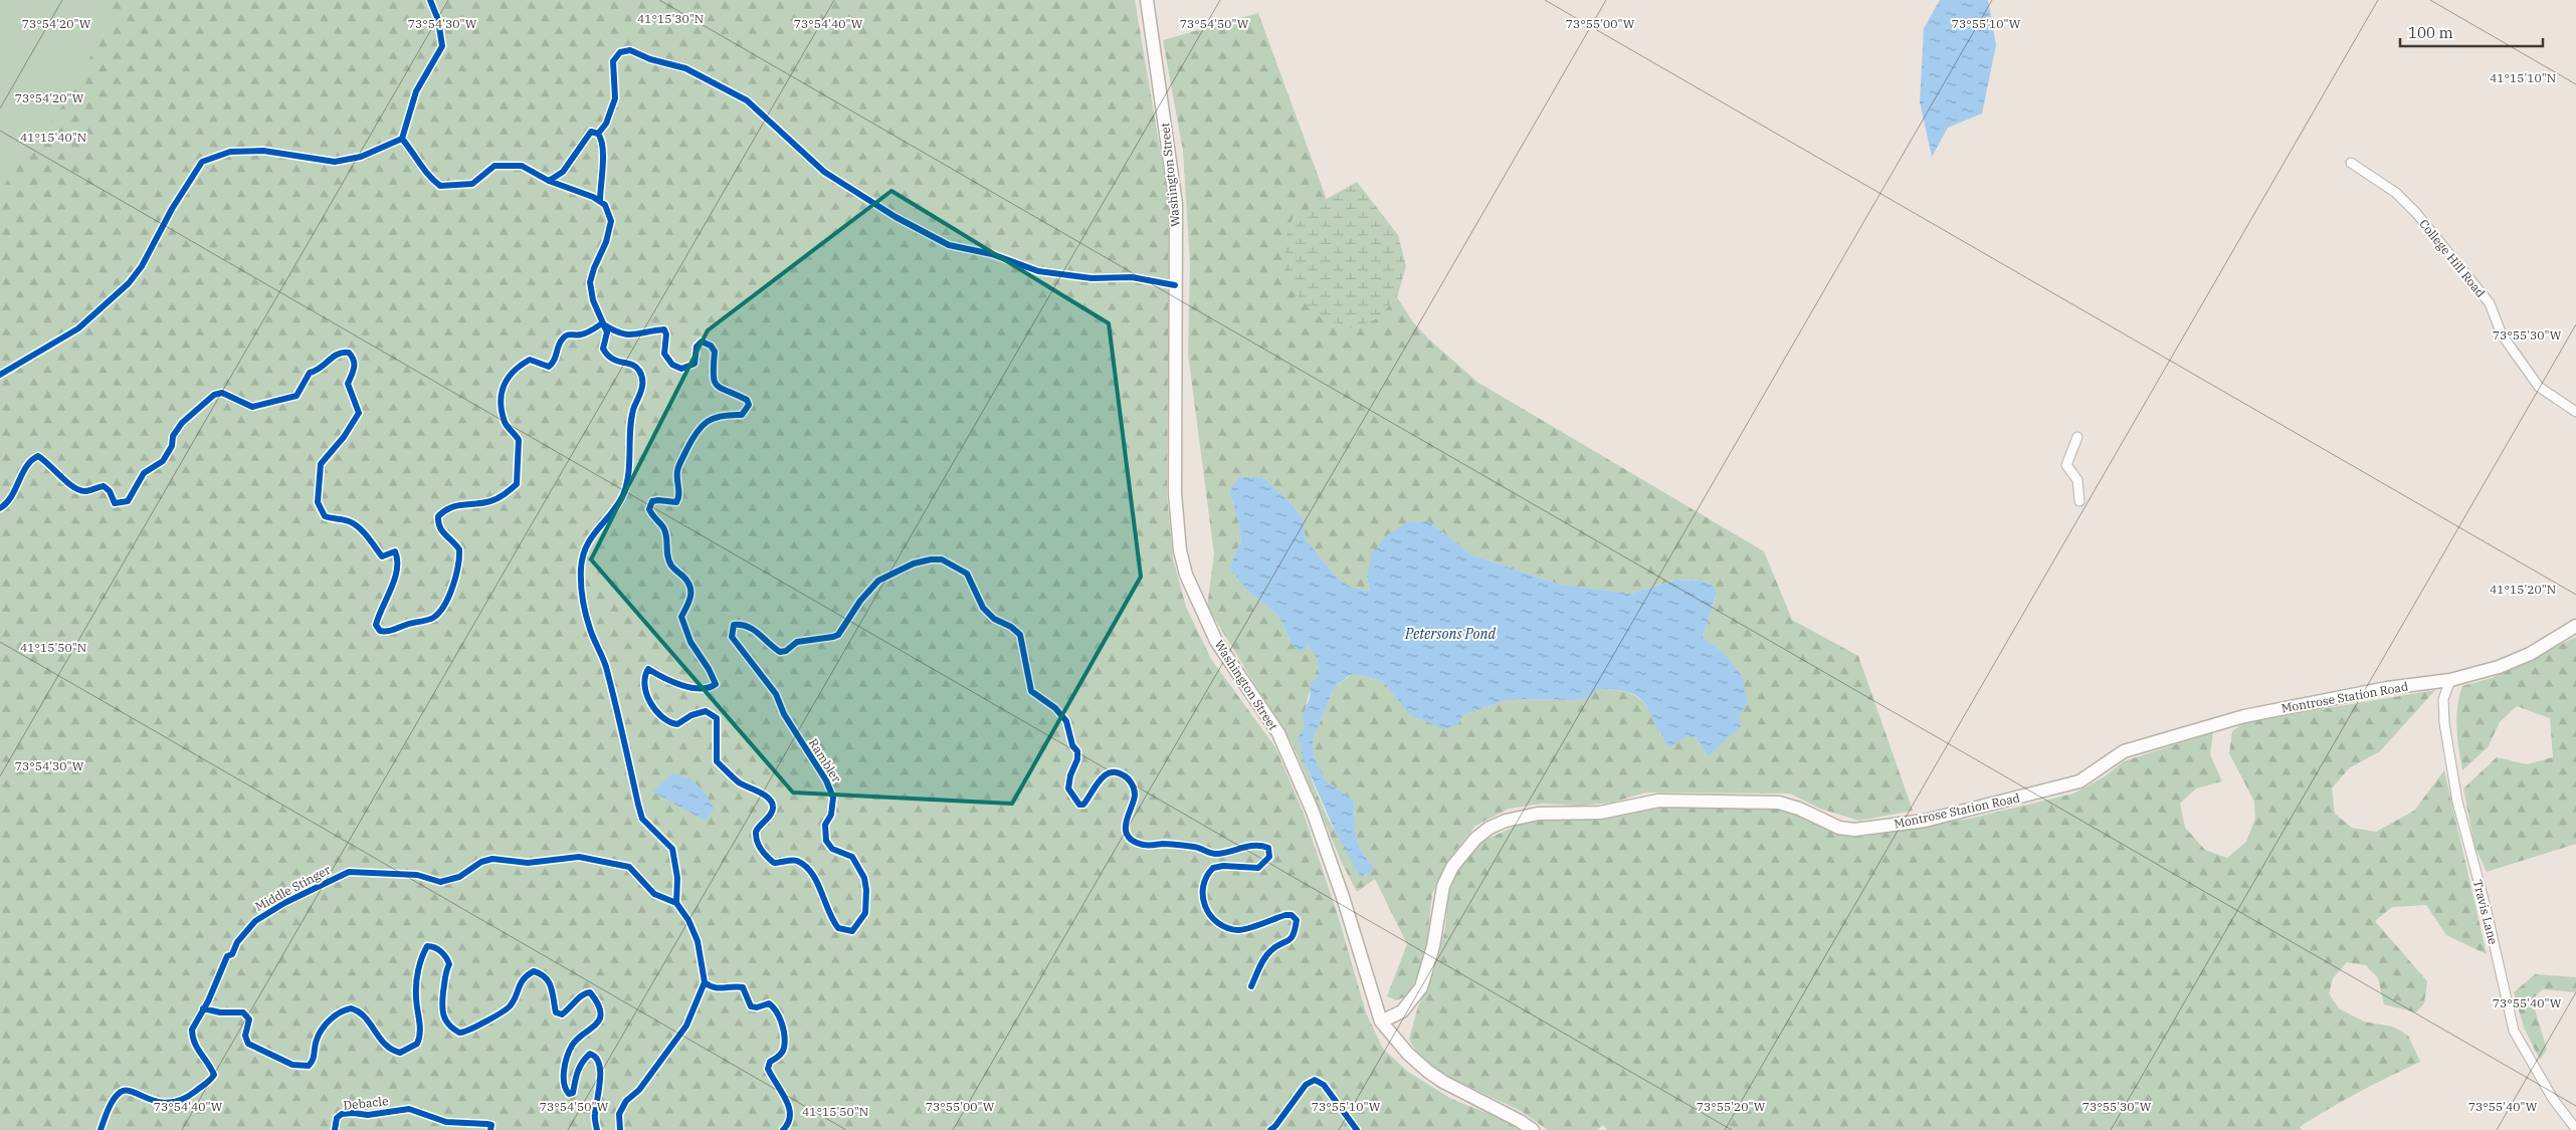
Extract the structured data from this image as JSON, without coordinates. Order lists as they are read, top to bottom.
{
  "streets": {
    "street": [
      "Washington Street",
      "College Hill Road",
      "Montrose Station Road",
      "Travis Lane"
    ],
    "cycle path": ["Rambler", "Middle Stinger", "Debacle"]
  },
  "crossings": [
    ["Washington Street", "Montrose Station Road"],
    ["Montrose Station Road", "Travis Lane"]
  ],
  "water": ["Petersons Pond"],
  "scale_bar": "100 m",
  "coordinates": [
    "41°15'30\"N",
    "73°54'20\"W",
    "73°54'30\"W",
    "73°54'40\"W",
    "73°54'50\"W",
    "73°55'00\"W",
    "73°55'10\"W",
    "41°15'10\"N",
    "41°15'40\"N",
    "73°55'30\"W",
    "41°15'20\"N",
    "41°15'50\"N",
    "73°55'40\"W",
    "73°55'20\"W"
  ]
}
